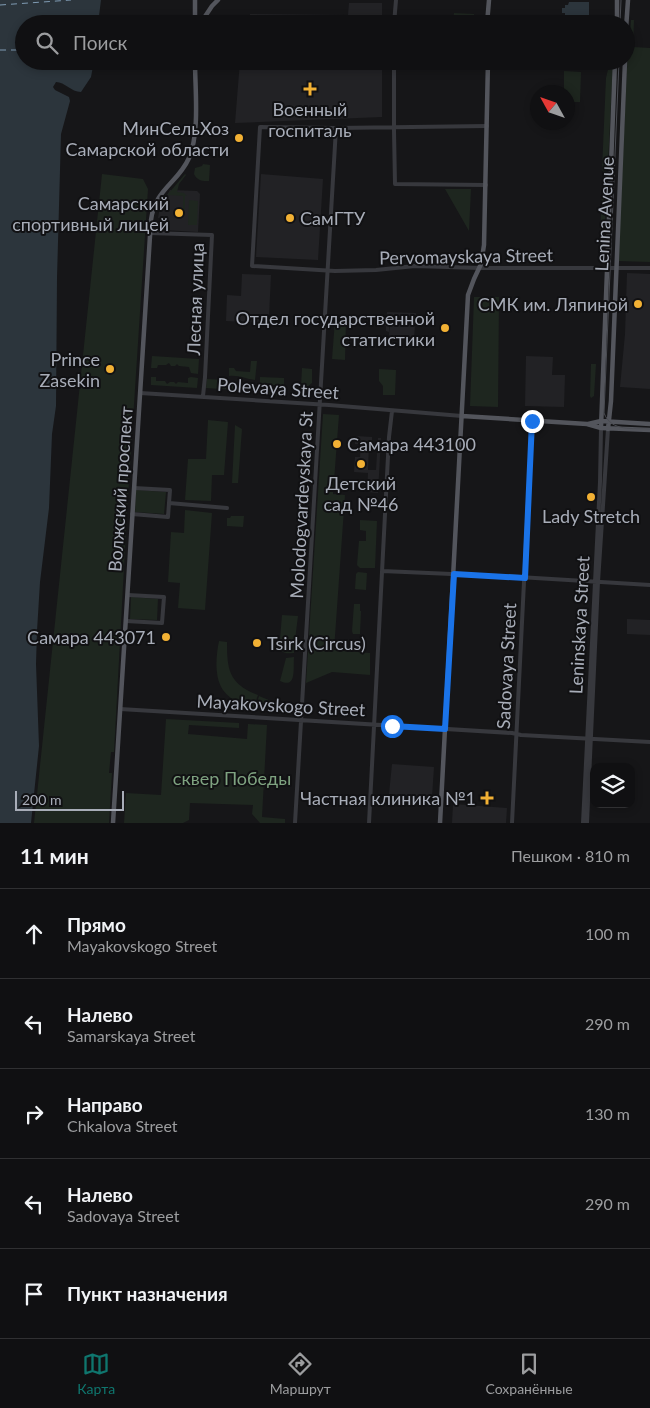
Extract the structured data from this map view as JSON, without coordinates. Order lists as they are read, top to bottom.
{
  "streets": {
    "main road": ["Lenina Avenue", "Волжский проспект"],
    "street": [
      "Pervomayskaya Street",
      "Лесная улица",
      "Polevaya Street",
      "Molodogvardeyskaya St",
      "Leninskaya Street",
      "Sadovaya Street",
      "Mayakovskogo Street"
    ]
  },
  "crossings": [
    ["Lenina Avenue", "Pervomayskaya Street"],
    ["Lenina Avenue", "Leninskaya Street"],
    ["Pervomayskaya Street", "Molodogvardeyskaya St"],
    ["Лесная улица", "Polevaya Street"],
    ["Лесная улица", "Волжский проспект"],
    ["Polevaya Street", "Волжский проспект"],
    ["Polevaya Street", "Molodogvardeyskaya St"],
    ["Волжский проспект", "Mayakovskogo Street"],
    ["Molodogvardeyskaya St", "Mayakovskogo Street"],
    ["Leninskaya Street", "Mayakovskogo Street"],
    ["Sadovaya Street", "Mayakovskogo Street"]
  ],
  "parks": ["сквер Победы"],
  "places": {
    "health": ["Военный госпиталь", "Частная клиника №1"],
    "other": [
      "МинСельХоз Самарской области",
      "Самарский спортивный лицей",
      "СамГТУ",
      "СМК им. Ляпиной",
      "Отдел государственной статистики",
      "Prince Zasekin",
      "Самара 443100",
      "Детский сад №46",
      "Lady Stretch",
      "Самара 443071",
      "Tsirk (Circus)"
    ]
  },
  "scale_bar": "200 m",
  "north": "top left",
  "page": {
    "search": "Поиск",
    "scale": "200 m",
    "heading": ["11 мин", "Пешком · 810 m"],
    "list": [
      ["Прямо", "Mayakovskogo Street", "100 m"],
      ["Налево", "Samarskaya Street", "290 m"],
      ["Направо", "Chkalova Street", "130 m"],
      ["Налево", "Sadovaya Street", "290 m"],
      "Пункт назначения"
    ],
    "nav": ["Карта", "Маршрут", "Сохранённые"]
  }
}
